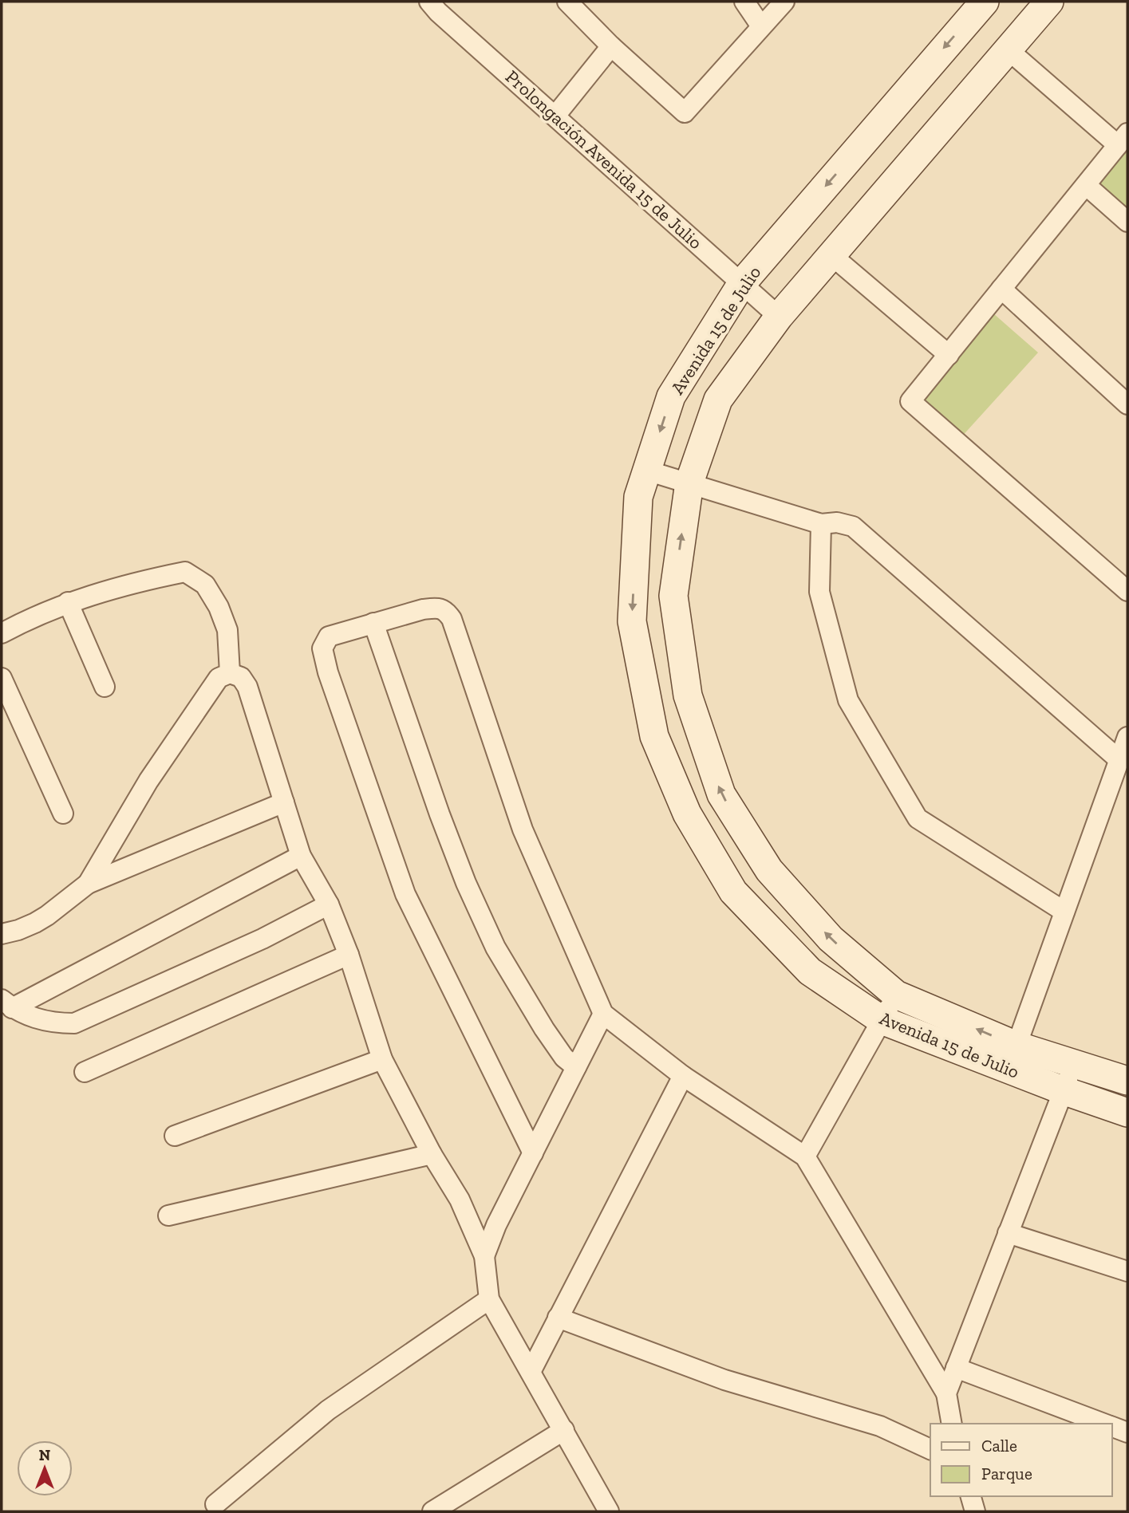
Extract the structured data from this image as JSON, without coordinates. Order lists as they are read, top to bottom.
{
  "streets": {
    "street": ["Prolongación Avenida 15 de Julio", "Avenida 15 de Julio"]
  },
  "crossings": [
    ["Prolongación Avenida 15 de Julio", "Avenida 15 de Julio"]
  ],
  "legend": ["Calle", "Parque"],
  "north": "top"
}
